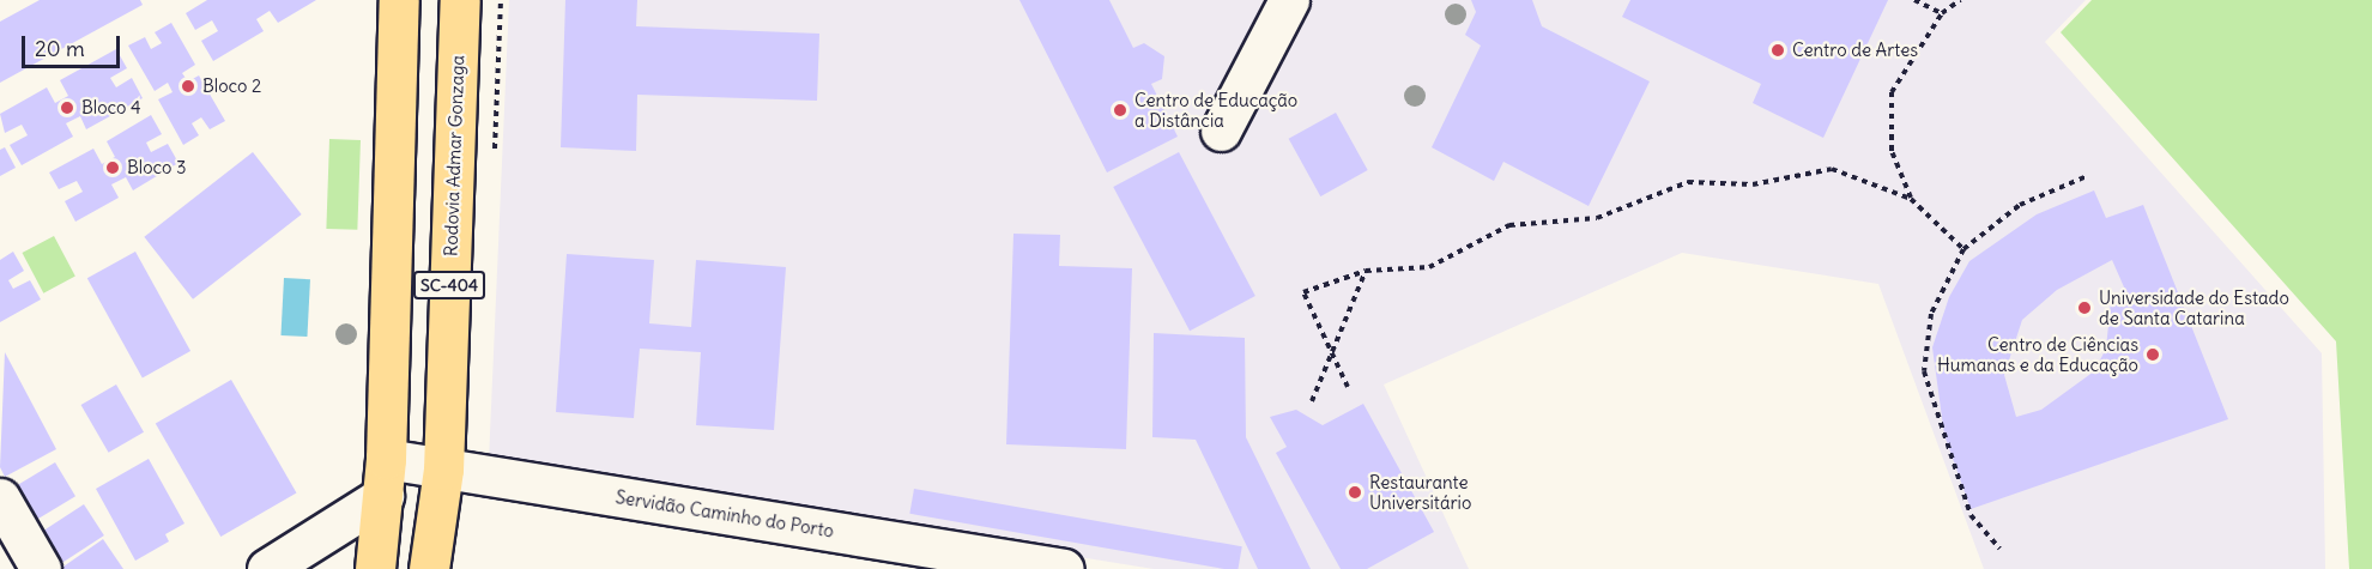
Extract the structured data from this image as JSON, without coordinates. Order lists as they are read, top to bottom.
{
  "streets": {
    "main road": ["Rodovia Admar Gonzaga", "SC-404"],
    "street": ["Servidão Caminho do Porto"]
  },
  "crossings": [
    ["Rodovia Admar Gonzaga", "Servidão Caminho do Porto"],
    ["SC-404", "Servidão Caminho do Porto"]
  ],
  "places": [
    "Centro de Artes",
    "Bloco 2",
    "Bloco 4",
    "Centro de Educação a Distância",
    "Bloco 3",
    "Universidade do Estado de Santa Catarina",
    "Centro de Ciências Humanas e da Educação",
    "Restaurante Universitário"
  ],
  "scale_bar": "20 m"
}
